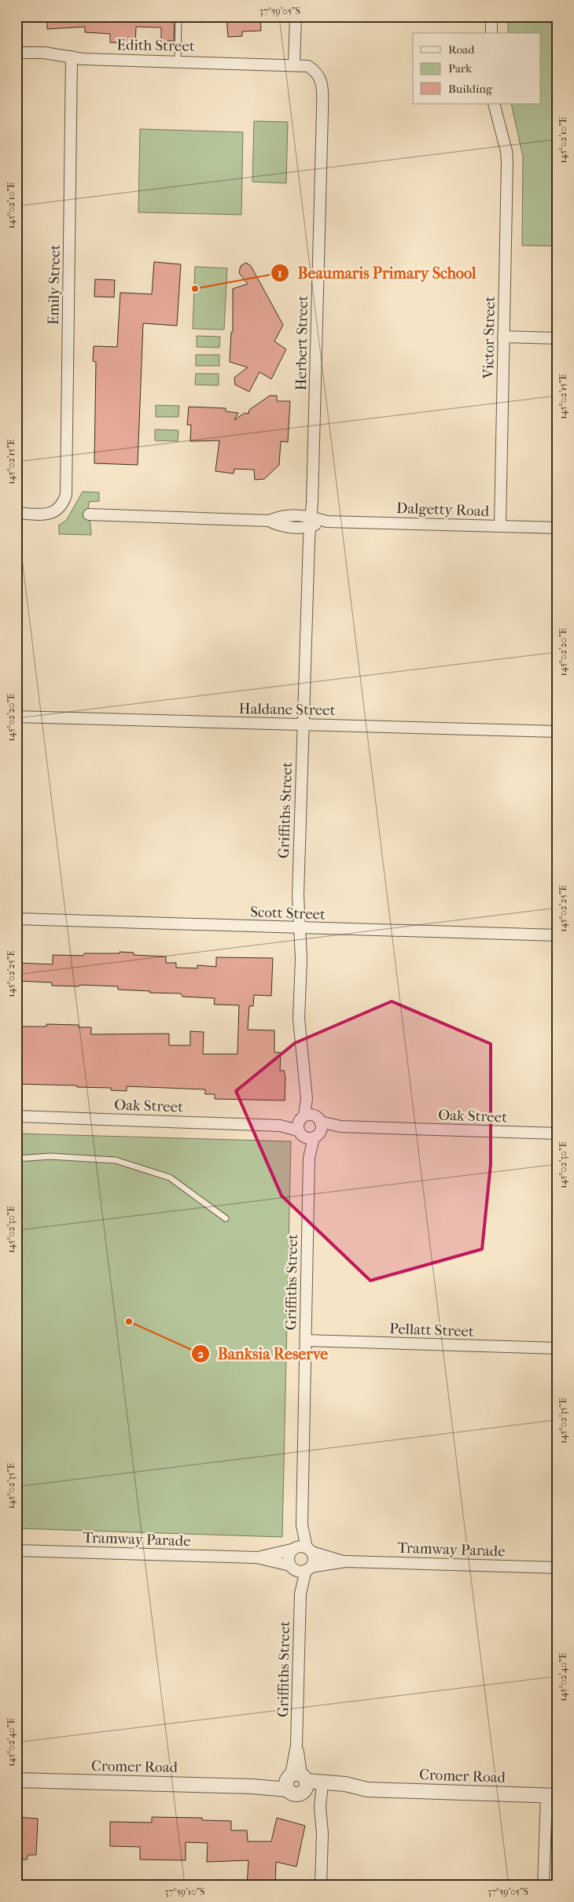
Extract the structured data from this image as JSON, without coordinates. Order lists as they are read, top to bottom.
{
  "streets": {
    "street": [
      "Edith Street",
      "Emily Street",
      "Victor Street",
      "Herbert Street",
      "Dalgetty Road",
      "Haldane Street",
      "Griffiths Street",
      "Scott Street",
      "Oak Street",
      "Pellatt Street",
      "Tramway Parade",
      "Cromer Road"
    ]
  },
  "crossings": [
    ["Edith Street", "Emily Street"],
    ["Edith Street", "Herbert Street"],
    ["Victor Street", "Dalgetty Road"],
    ["Herbert Street", "Dalgetty Road"],
    ["Herbert Street", "Griffiths Street"],
    ["Dalgetty Road", "Griffiths Street"],
    ["Haldane Street", "Griffiths Street"],
    ["Griffiths Street", "Scott Street"],
    ["Griffiths Street", "Oak Street"],
    ["Griffiths Street", "Pellatt Street"],
    ["Griffiths Street", "Tramway Parade"],
    ["Griffiths Street", "Cromer Road"]
  ],
  "places": ["Beaumaris Primary School", "Banksia Reserve"],
  "legend": ["Road", "Park", "Building"],
  "coordinates": [
    "37°59'05\"S",
    "145°02'10\"E",
    "145°02'15\"E",
    "145°02'20\"E",
    "145°02'25\"E",
    "145°02'30\"E",
    "145°02'35\"E",
    "145°02'40\"E",
    "37°59'10\"S"
  ]
}
